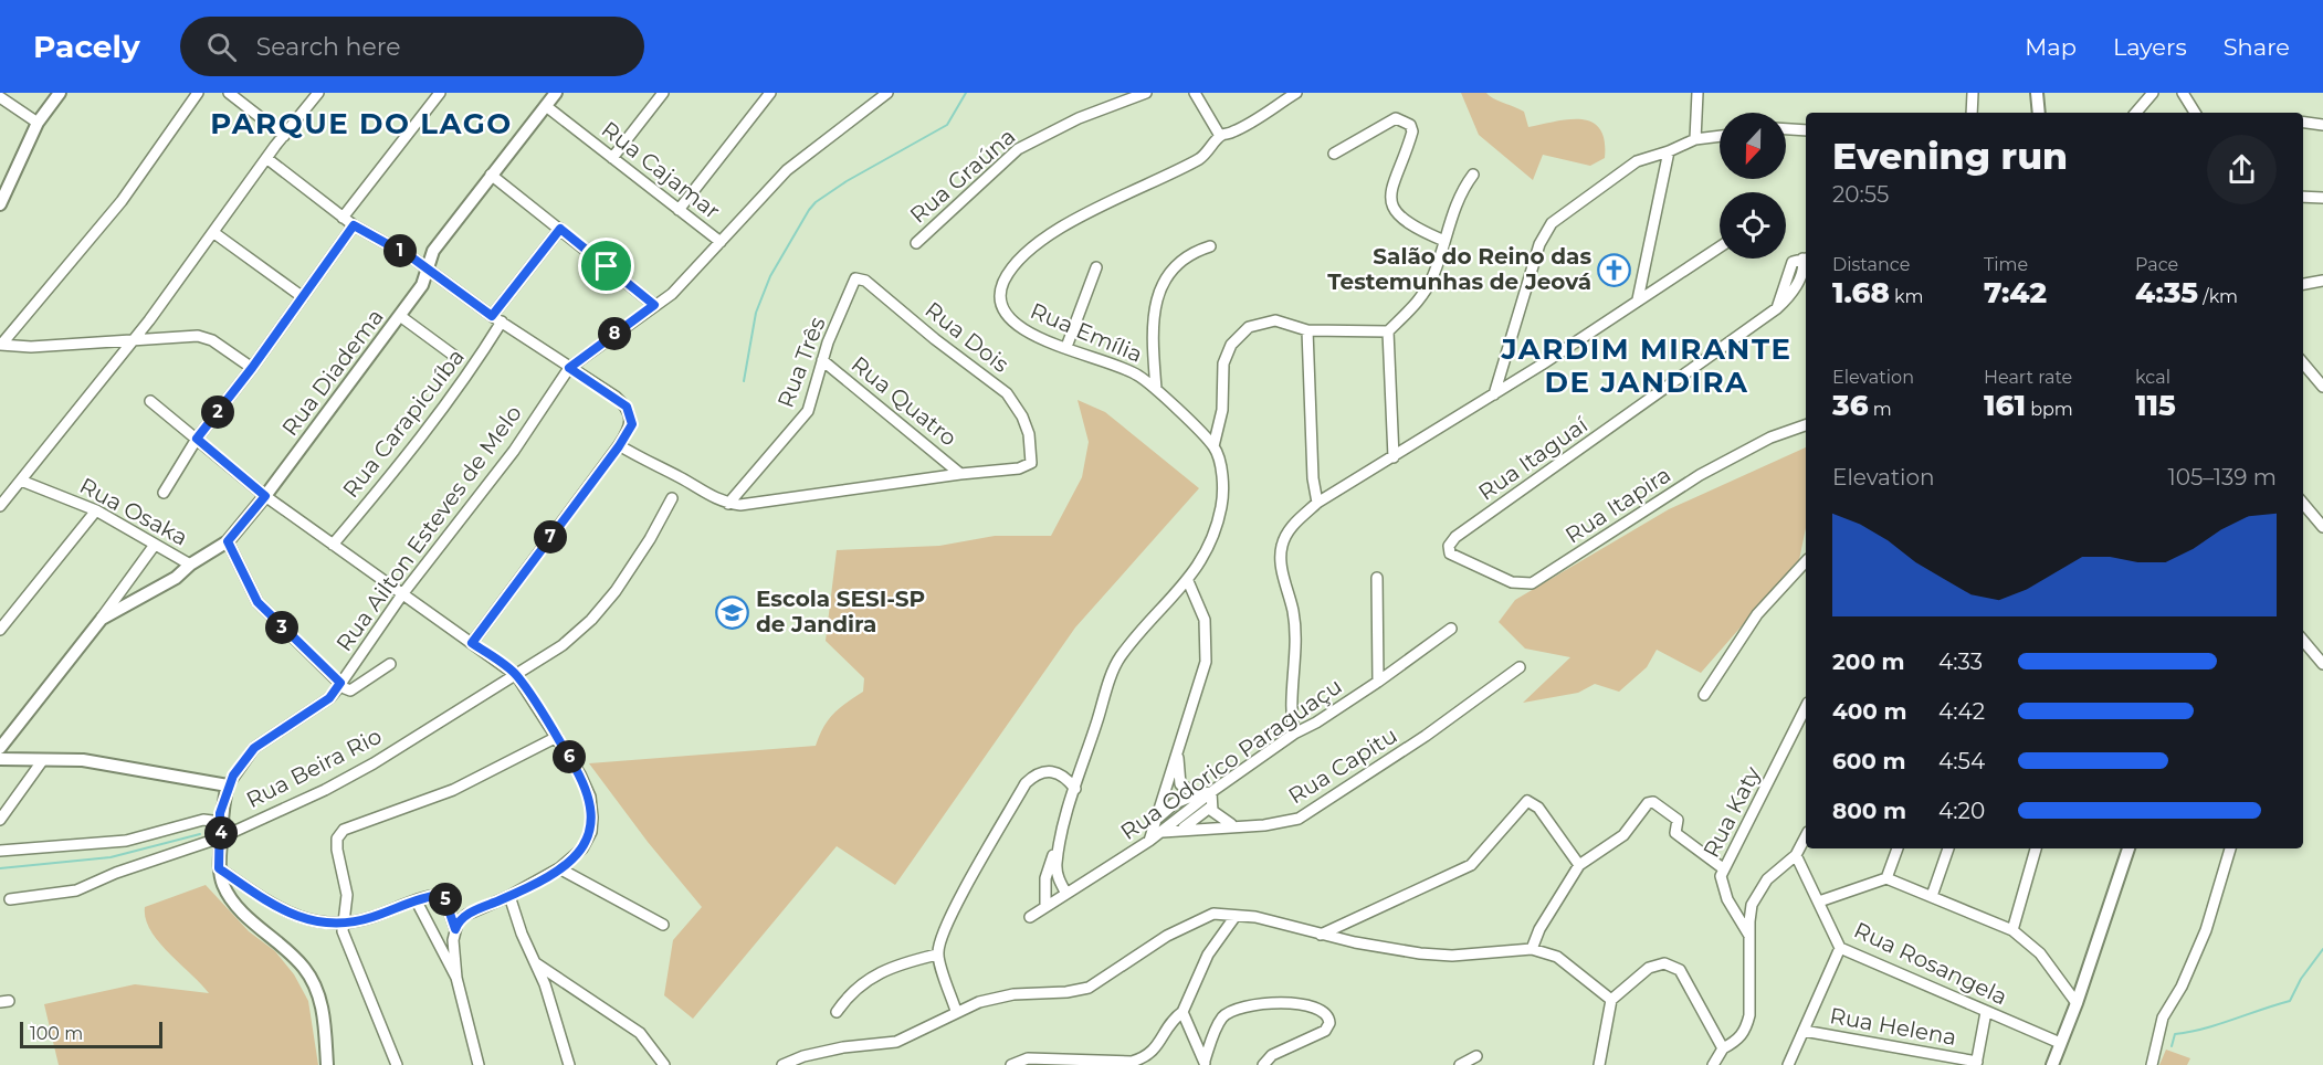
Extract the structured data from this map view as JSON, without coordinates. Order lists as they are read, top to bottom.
{
  "streets": {
    "street": [
      "Rua Cajamar",
      "Rua Graúna",
      "Rua Emília",
      "Rua Dois",
      "Rua Três",
      "Rua Diadema",
      "Rua Quatro",
      "Rua Carapicuíba",
      "Rua Itaguaí",
      "Rua Itapira",
      "Rua Osaka",
      "Rua Ailton Esteves de Melo",
      "Rua Odorico Paraguaçu",
      "Rua Capitu",
      "Rua Beira Rio",
      "Rua Katy",
      "Rua Rosangela",
      "Rua Helena"
    ]
  },
  "crossings": [
    ["Rua Cajamar", "Rua Diadema"],
    ["Rua Cajamar", "Rua Ailton Esteves de Melo"],
    ["Rua Dois", "Rua Três"],
    ["Rua Dois", "Rua Quatro"],
    ["Rua Três", "Rua Quatro"],
    ["Rua Diadema", "Rua Osaka"],
    ["Rua Itaguaí", "Rua Itapira"],
    ["Rua Odorico Paraguaçu", "Rua Capitu"]
  ],
  "districts": ["PARQUE DO LAGO", "JARDIM MIRANTE DE JANDIRA"],
  "places": {
    "church": ["Salão do Reino das Testemunhas de Jeová"],
    "school or university": ["Escola SESI-SP de Jandira"]
  },
  "scale_bar": "100 m",
  "north": "bottom",
  "page": {
    "header": "Pacely",
    "search": "Search here",
    "nav": ["Map", "Layers", "Share"],
    "heading": ["Evening run", "20:55"],
    "stats": [
      ["Distance", "1.68 km"],
      ["Time", "7:42"],
      ["Pace", "4:35 /km"],
      ["Elevation", "36 m"],
      ["Heart rate", "161 bpm"],
      ["kcal", "115"]
    ],
    "pins": [
      "1",
      "8",
      "2",
      "7",
      "3",
      "6",
      "4",
      "5"
    ],
    "chart": ["Elevation", "105–139 m"],
    "list": [
      {
        "name": "200 m",
        "note": "4:33"
      },
      {
        "name": "400 m",
        "note": "4:42"
      },
      {
        "name": "600 m",
        "note": "4:54"
      },
      {
        "name": "800 m",
        "note": "4:20"
      }
    ],
    "scale": "100 m"
  }
}
